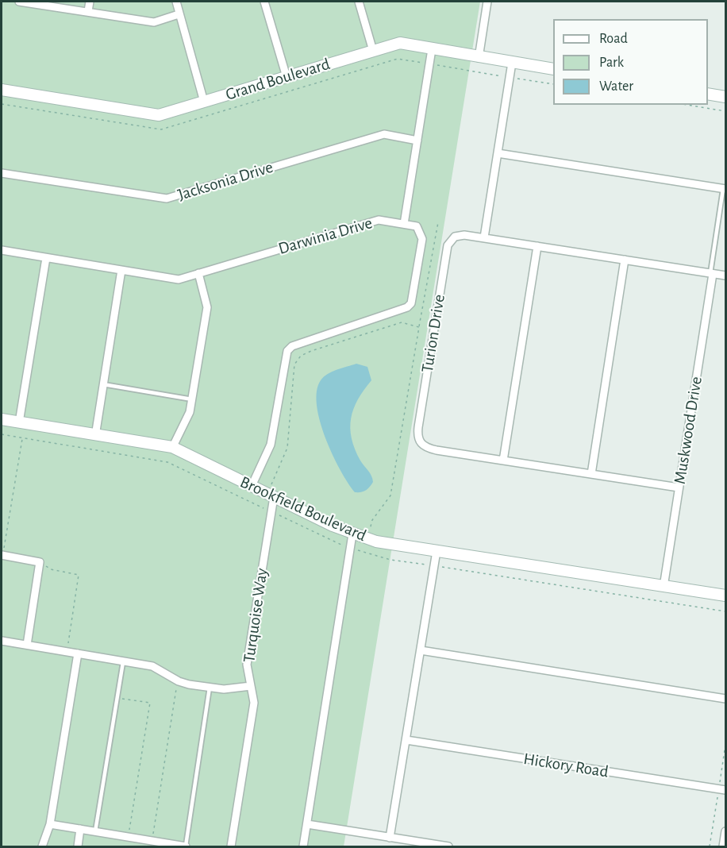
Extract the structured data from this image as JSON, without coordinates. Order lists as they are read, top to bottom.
{
  "streets": {
    "street": [
      "Grand Boulevard",
      "Jacksonia Drive",
      "Darwinia Drive",
      "Turion Drive",
      "Muskwood Drive",
      "Brookfield Boulevard",
      "Turquoise Way",
      "Hickory Road"
    ]
  },
  "crossings": [
    ["Darwinia Drive", "Brookfield Boulevard"],
    ["Turion Drive", "Muskwood Drive"],
    ["Muskwood Drive", "Brookfield Boulevard"],
    ["Brookfield Boulevard", "Turquoise Way"]
  ],
  "legend": ["Road", "Park", "Water"]
}
